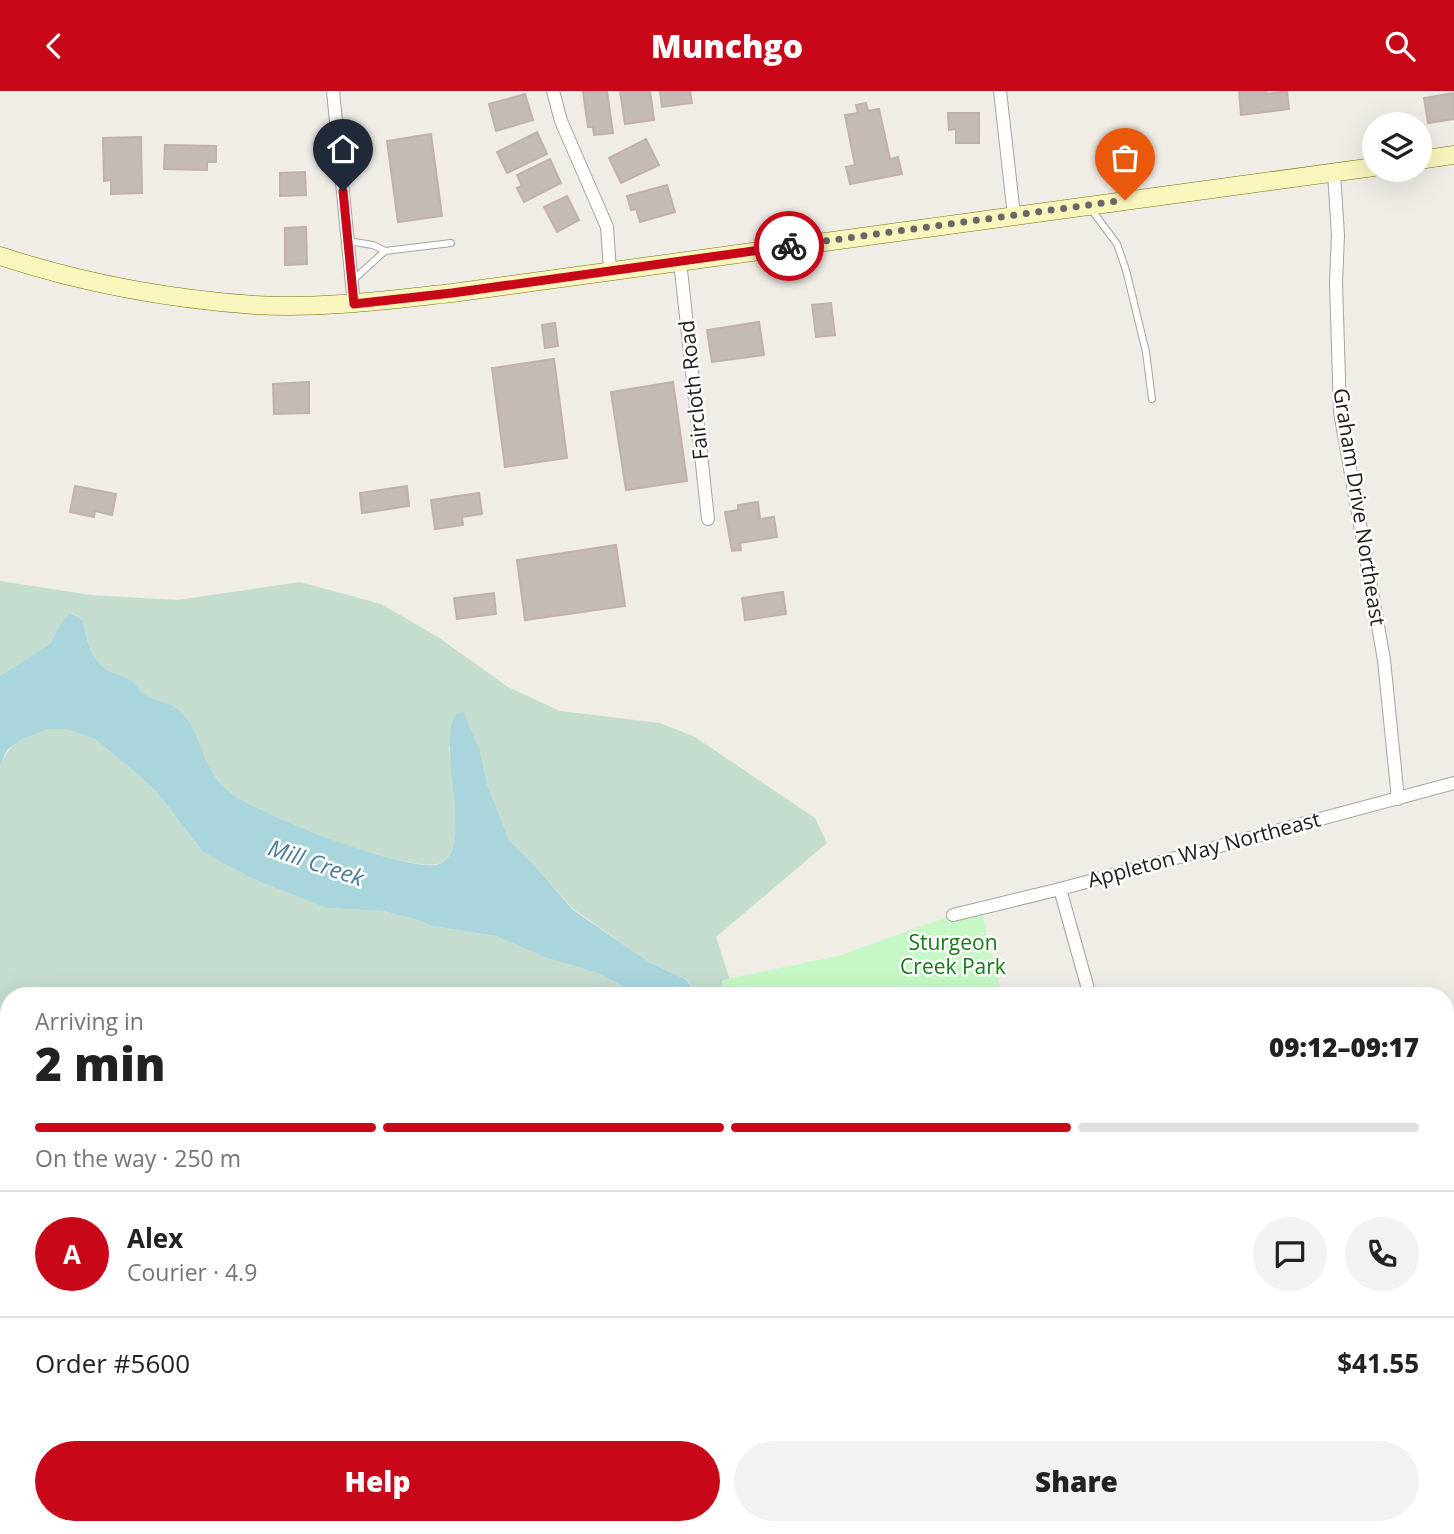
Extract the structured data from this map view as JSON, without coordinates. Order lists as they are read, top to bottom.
{
  "streets": {
    "street": ["Faircloth Road", "Graham Drive Northeast", "Appleton Way Northeast"]
  },
  "crossings": [
    ["Graham Drive Northeast", "Appleton Way Northeast"]
  ],
  "water": ["Mill Creek"],
  "parks": ["Sturgeon Creek Park"],
  "page": {
    "header": "Munchgo",
    "heading": ["2 min", "Arriving in", "09:12–09:17"],
    "panel": [
      "Alex",
      "Courier · 4.9",
      "Order #5600",
      "$41.55"
    ],
    "bar": "On the way · 250 m",
    "round": "A",
    "buttons": ["Help", "Share"]
  }
}
